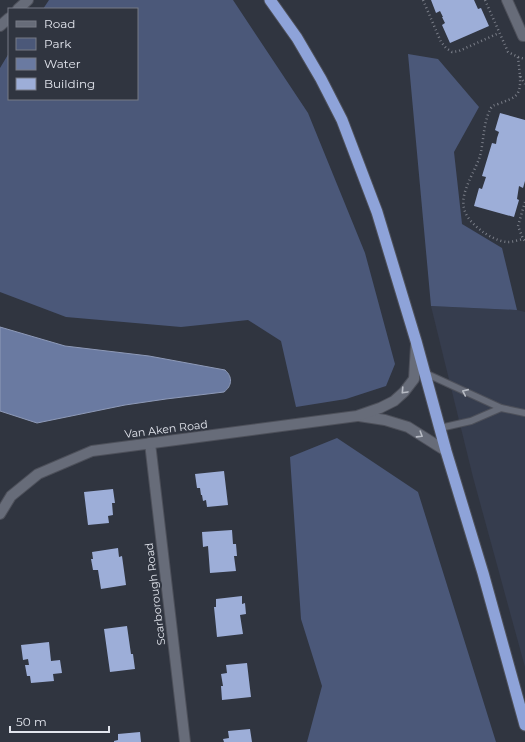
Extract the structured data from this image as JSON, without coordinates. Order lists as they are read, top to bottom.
{
  "streets": {
    "street": ["Van Aken Road", "Scarborough Road"]
  },
  "crossings": [
    ["Van Aken Road", "Scarborough Road"]
  ],
  "legend": [
    "Road",
    "Park",
    "Water",
    "Building"
  ],
  "scale_bar": "50 m"
}
